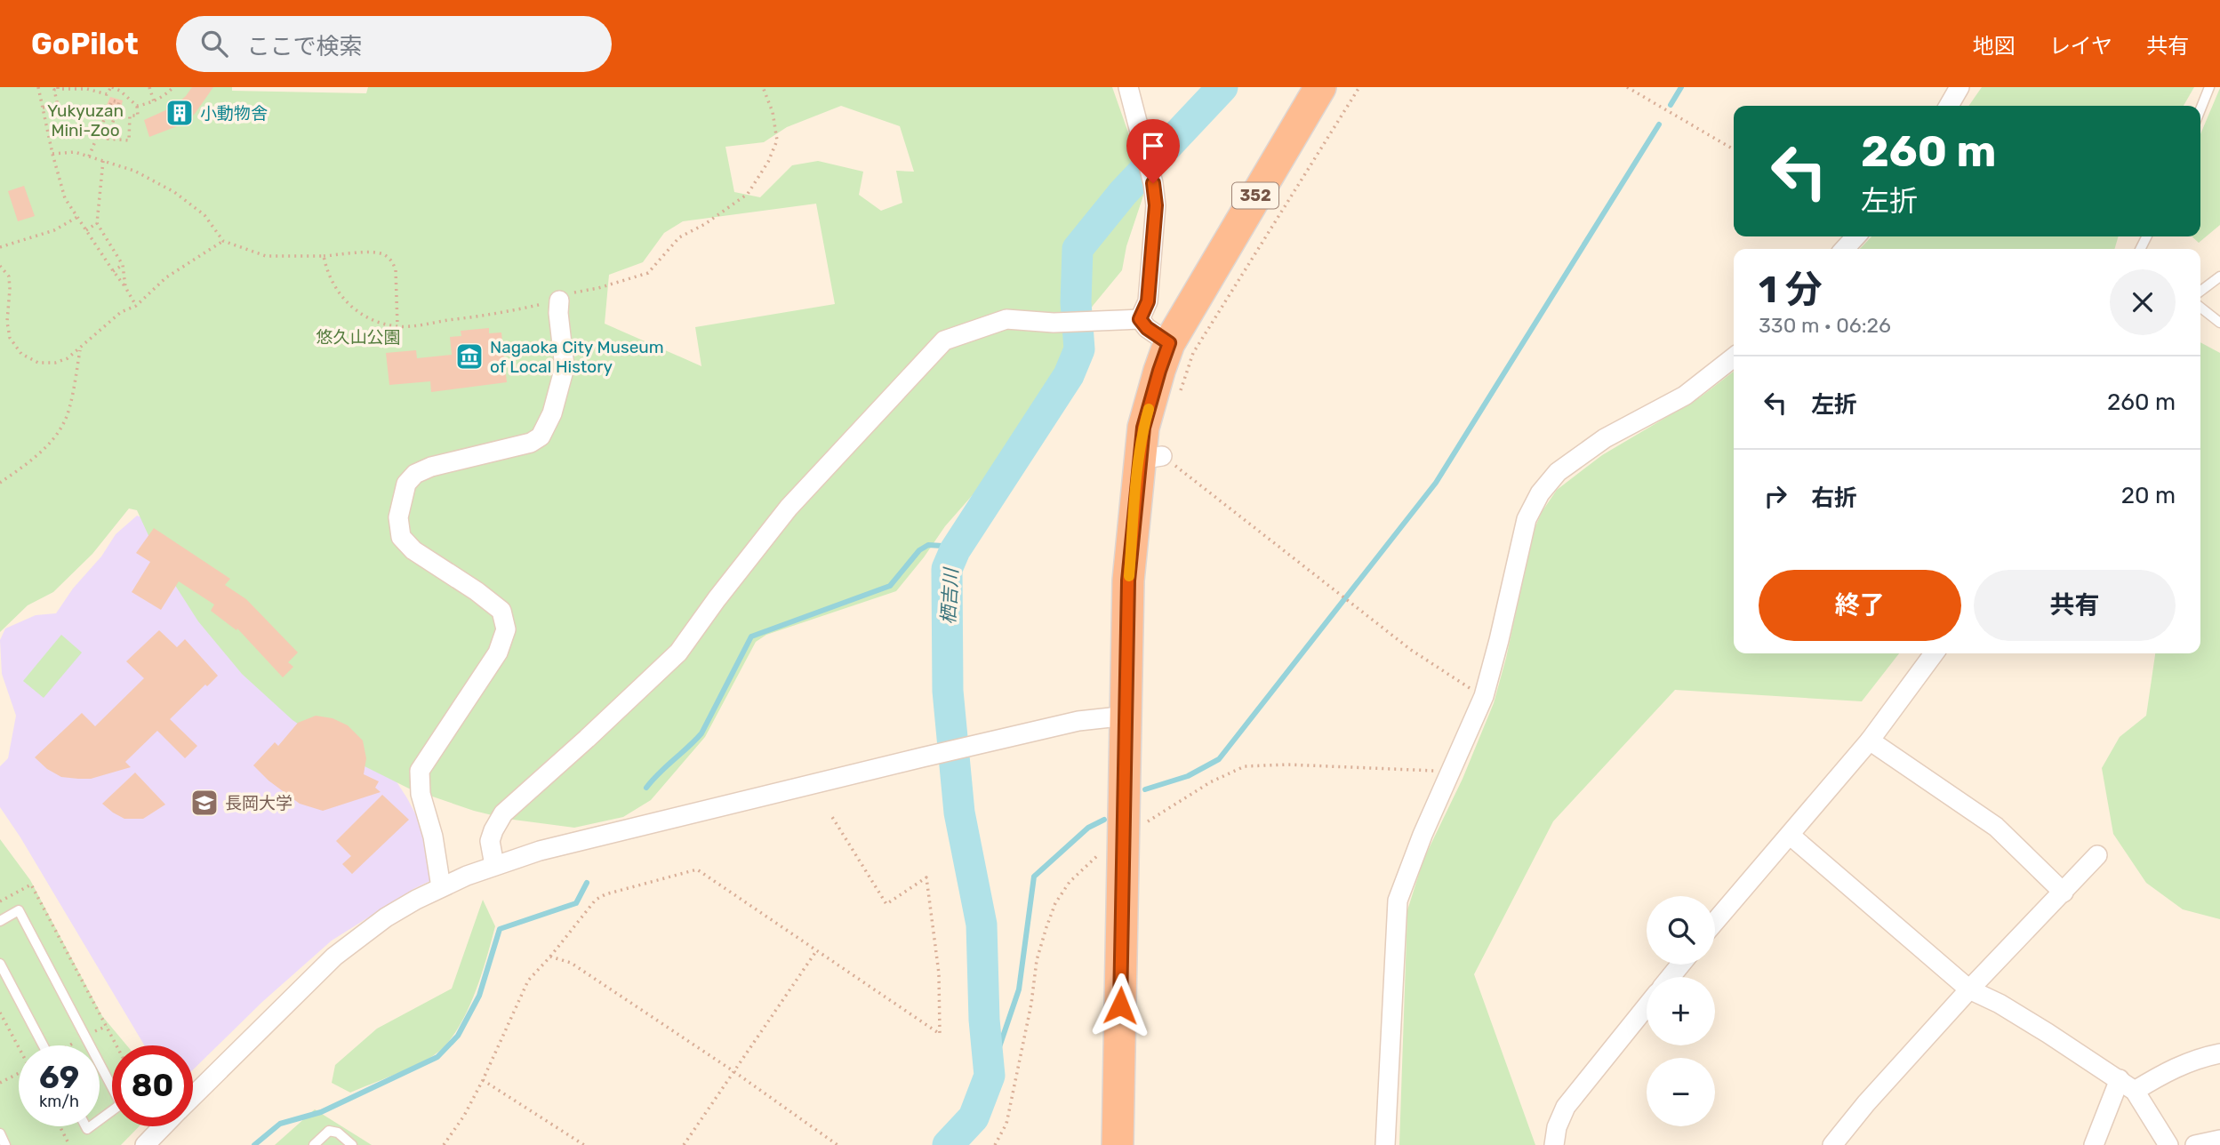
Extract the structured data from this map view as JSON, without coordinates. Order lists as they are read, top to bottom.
{
  "streets": {
    "highway": ["352"]
  },
  "water": ["栖吉川"],
  "parks": ["Yukyuzan Mini-Zoo", "悠久山公園"],
  "places": {
    "building": ["小動物舎"],
    "museum": ["Nagaoka City Museum of Local History"],
    "school or university": ["長岡大学"]
  },
  "page": {
    "header": "GoPilot",
    "search": "ここで検索",
    "nav": ["地図", "レイヤ", "共有"],
    "turn": ["260 m", "左折"],
    "heading": ["1 分", "330 m · 06:26"],
    "list": [
      {
        "name": "左折",
        "value": "260 m"
      },
      {
        "name": "右折",
        "value": "20 m"
      }
    ],
    "buttons": ["終了", "共有"],
    "map_buttons": ["+", "−"],
    "speed": "69 km/h",
    "limit": "80"
  }
}
